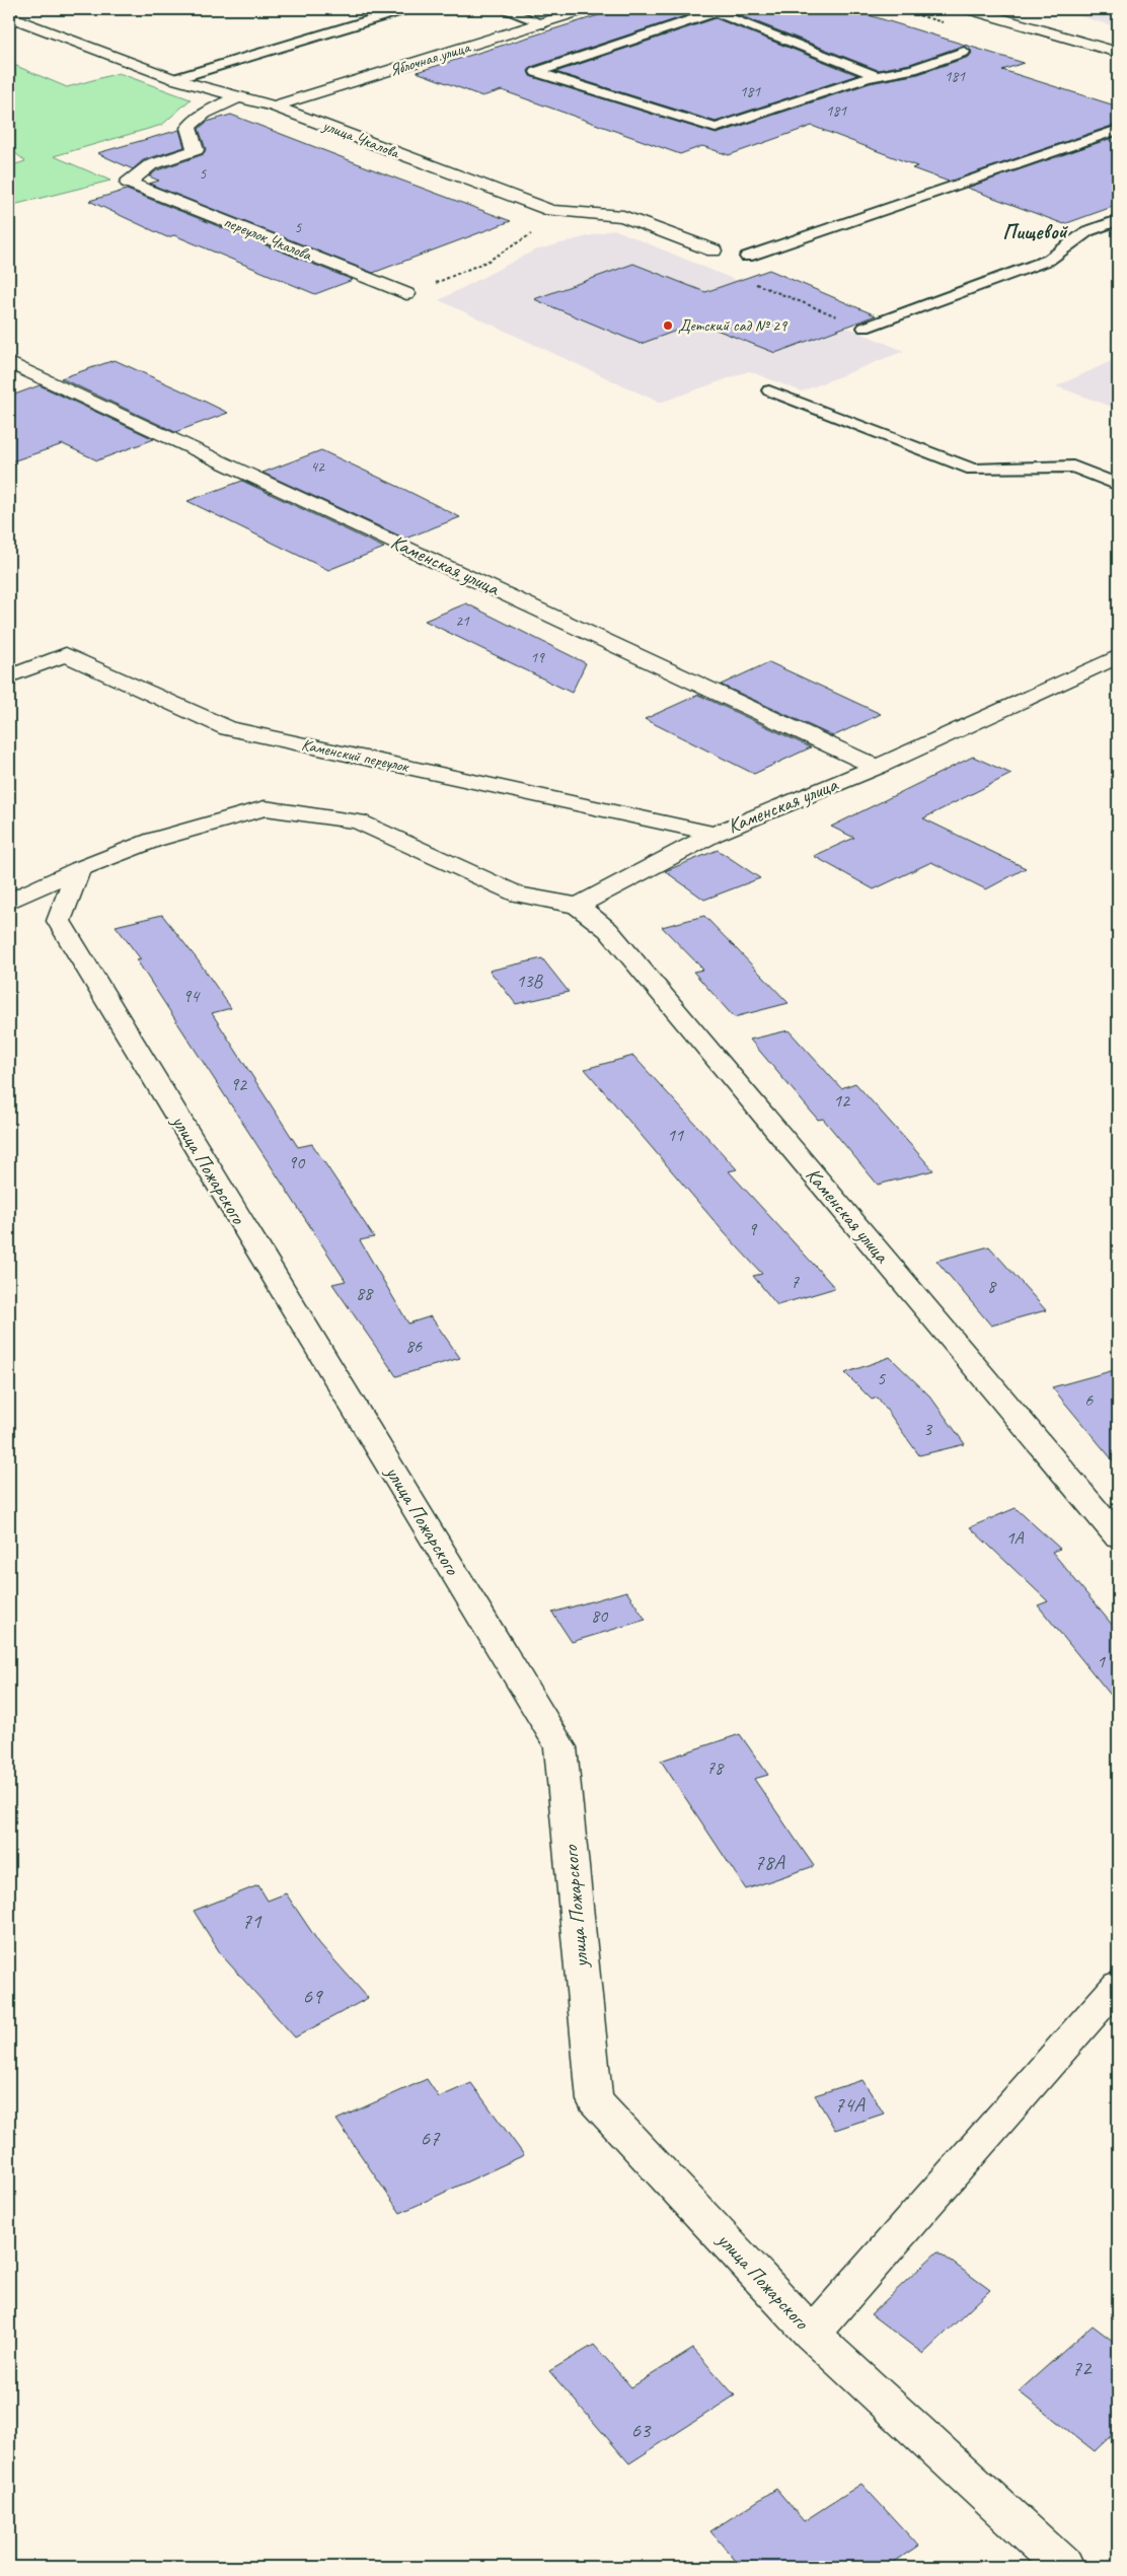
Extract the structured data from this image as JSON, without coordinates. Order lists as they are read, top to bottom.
{
  "streets": {
    "street": [
      "Яблочная улица",
      "улица Чкалова",
      "переулок Чкалова",
      "Каменская улица",
      "Каменский переулок",
      "улица Пожарского"
    ]
  },
  "crossings": [
    ["Яблочная улица", "улица Чкалова"],
    ["улица Чкалова", "переулок Чкалова"],
    ["Каменская улица", "Каменский переулок"]
  ],
  "districts": ["Пищевой"],
  "places": ["Детский сад № 29"],
  "house_numbers": [
    "181",
    "181",
    "181",
    "5",
    "5",
    "42",
    "21",
    "19",
    "13В",
    "94",
    "92",
    "12",
    "11",
    "90",
    "9",
    "7",
    "8",
    "88",
    "86",
    "5",
    "6",
    "3",
    "1А",
    "80",
    "1",
    "78",
    "78А",
    "71",
    "69",
    "74А",
    "67",
    "72",
    "63"
  ]
}
